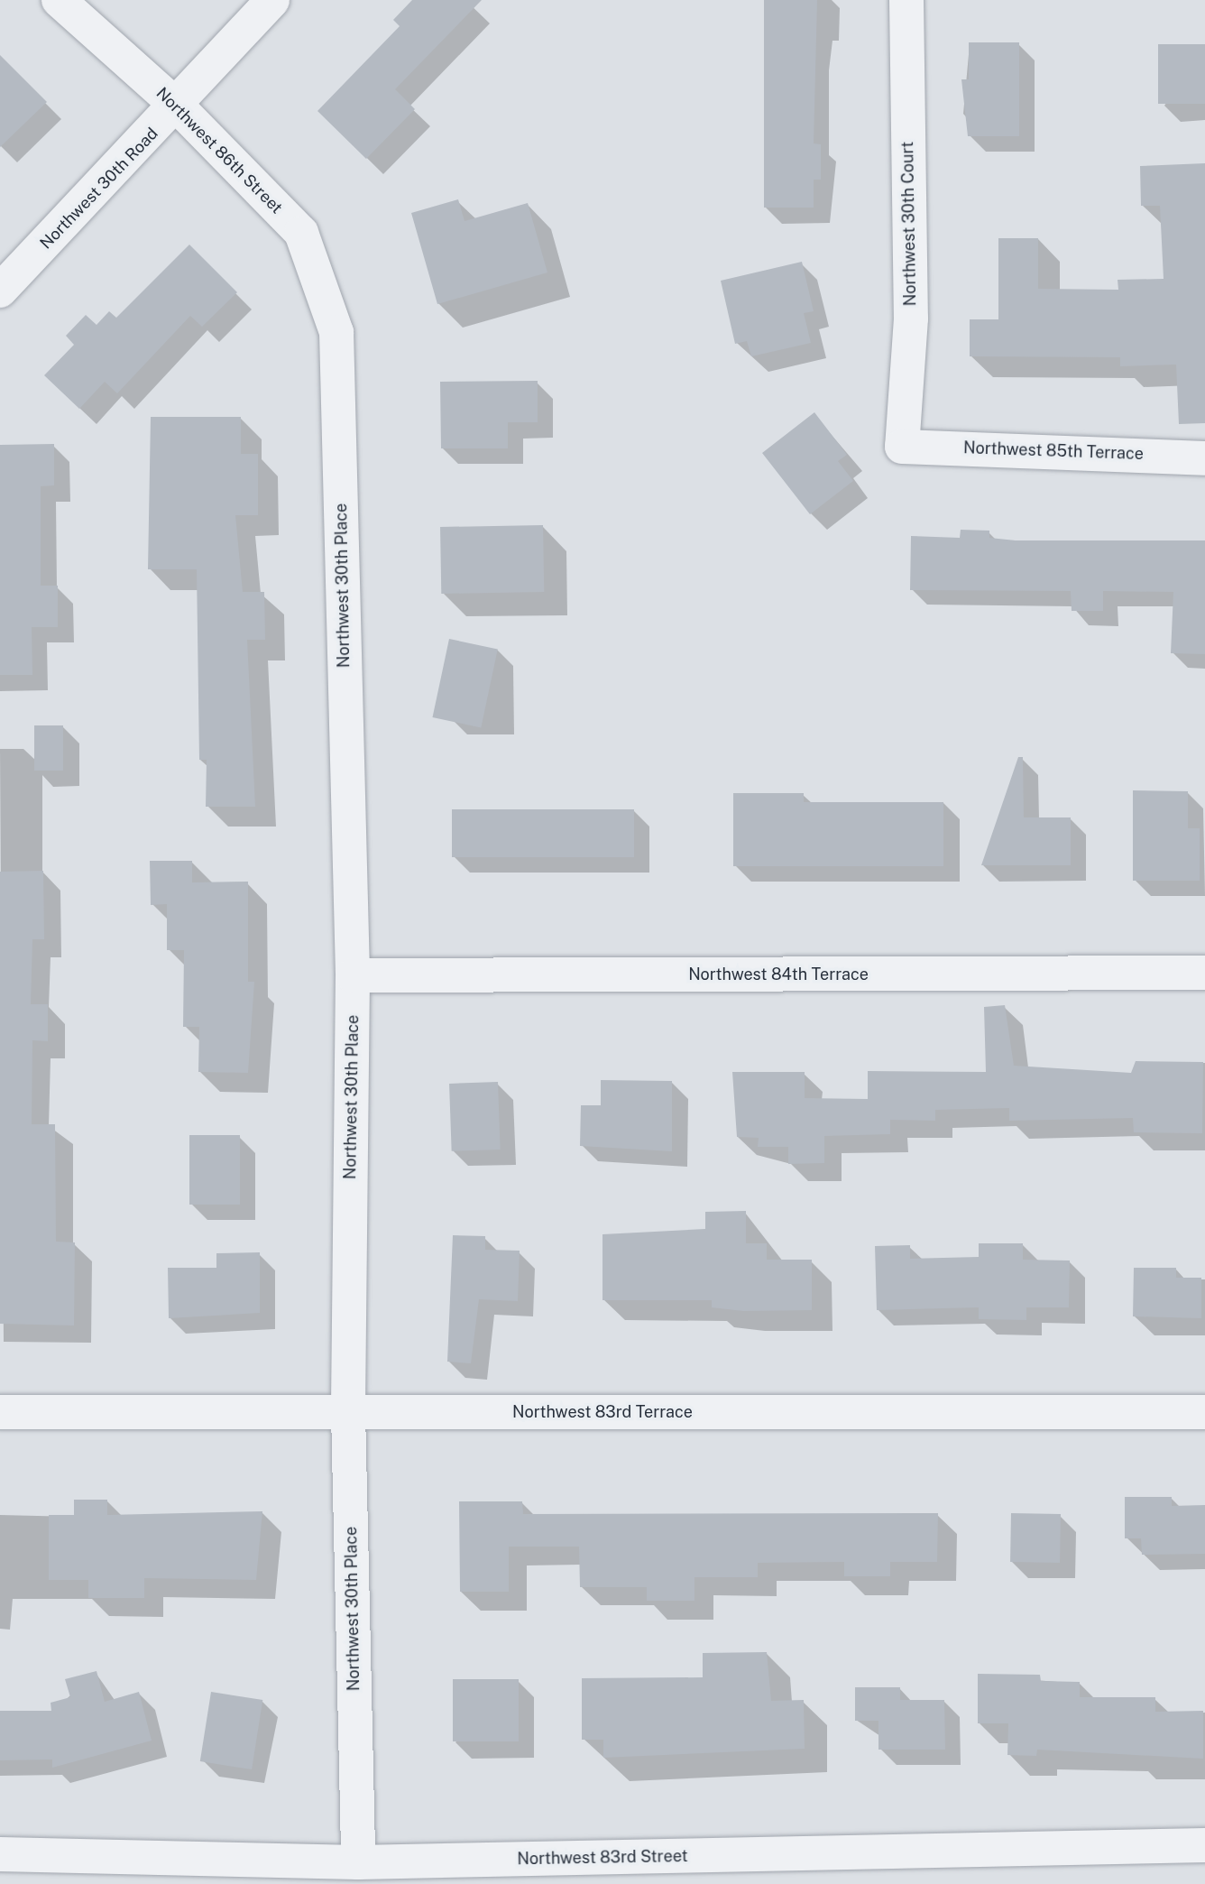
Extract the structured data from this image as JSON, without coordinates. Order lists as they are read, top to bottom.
{
  "streets": {
    "street": [
      "Northwest 86th Street",
      "Northwest 30th Road",
      "Northwest 30th Court",
      "Northwest 85th Terrace",
      "Northwest 30th Place",
      "Northwest 84th Terrace",
      "Northwest 83rd Terrace",
      "Northwest 83rd Street"
    ]
  },
  "crossings": [
    ["Northwest 86th Street", "Northwest 30th Road"],
    ["Northwest 86th Street", "Northwest 30th Place"],
    ["Northwest 30th Court", "Northwest 85th Terrace"],
    ["Northwest 30th Place", "Northwest 84th Terrace"],
    ["Northwest 30th Place", "Northwest 83rd Terrace"],
    ["Northwest 30th Place", "Northwest 83rd Street"]
  ]
}
